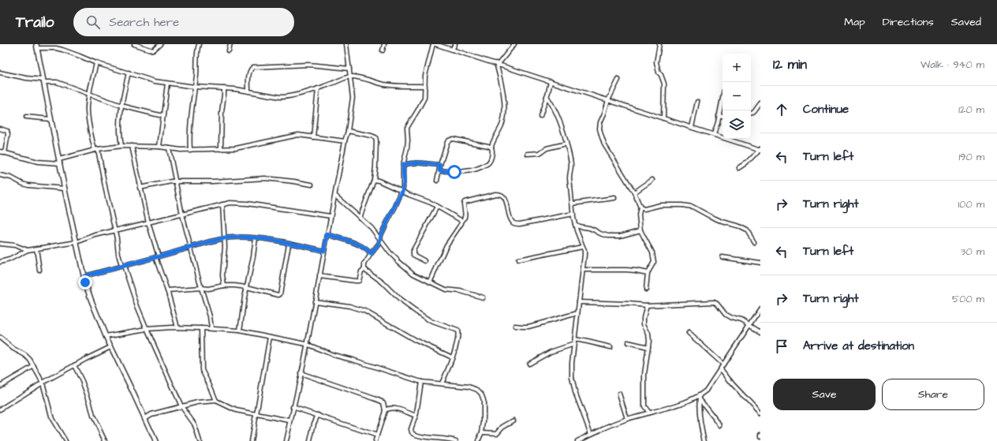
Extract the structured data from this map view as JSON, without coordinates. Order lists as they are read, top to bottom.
{
  "page": {
    "header": "Trailo",
    "search": "Search here",
    "nav": ["Map", "Directions", "Saved"],
    "heading": ["12 min", "Walk · 940 m"],
    "map_buttons": ["+", "−"],
    "list": [
      ["Continue", "120 m"],
      ["Turn left", "190 m"],
      ["Turn right", "100 m"],
      ["Turn left", "30 m"],
      ["Turn right", "500 m"],
      "Arrive at destination"
    ],
    "buttons": ["Save", "Share"]
  }
}
